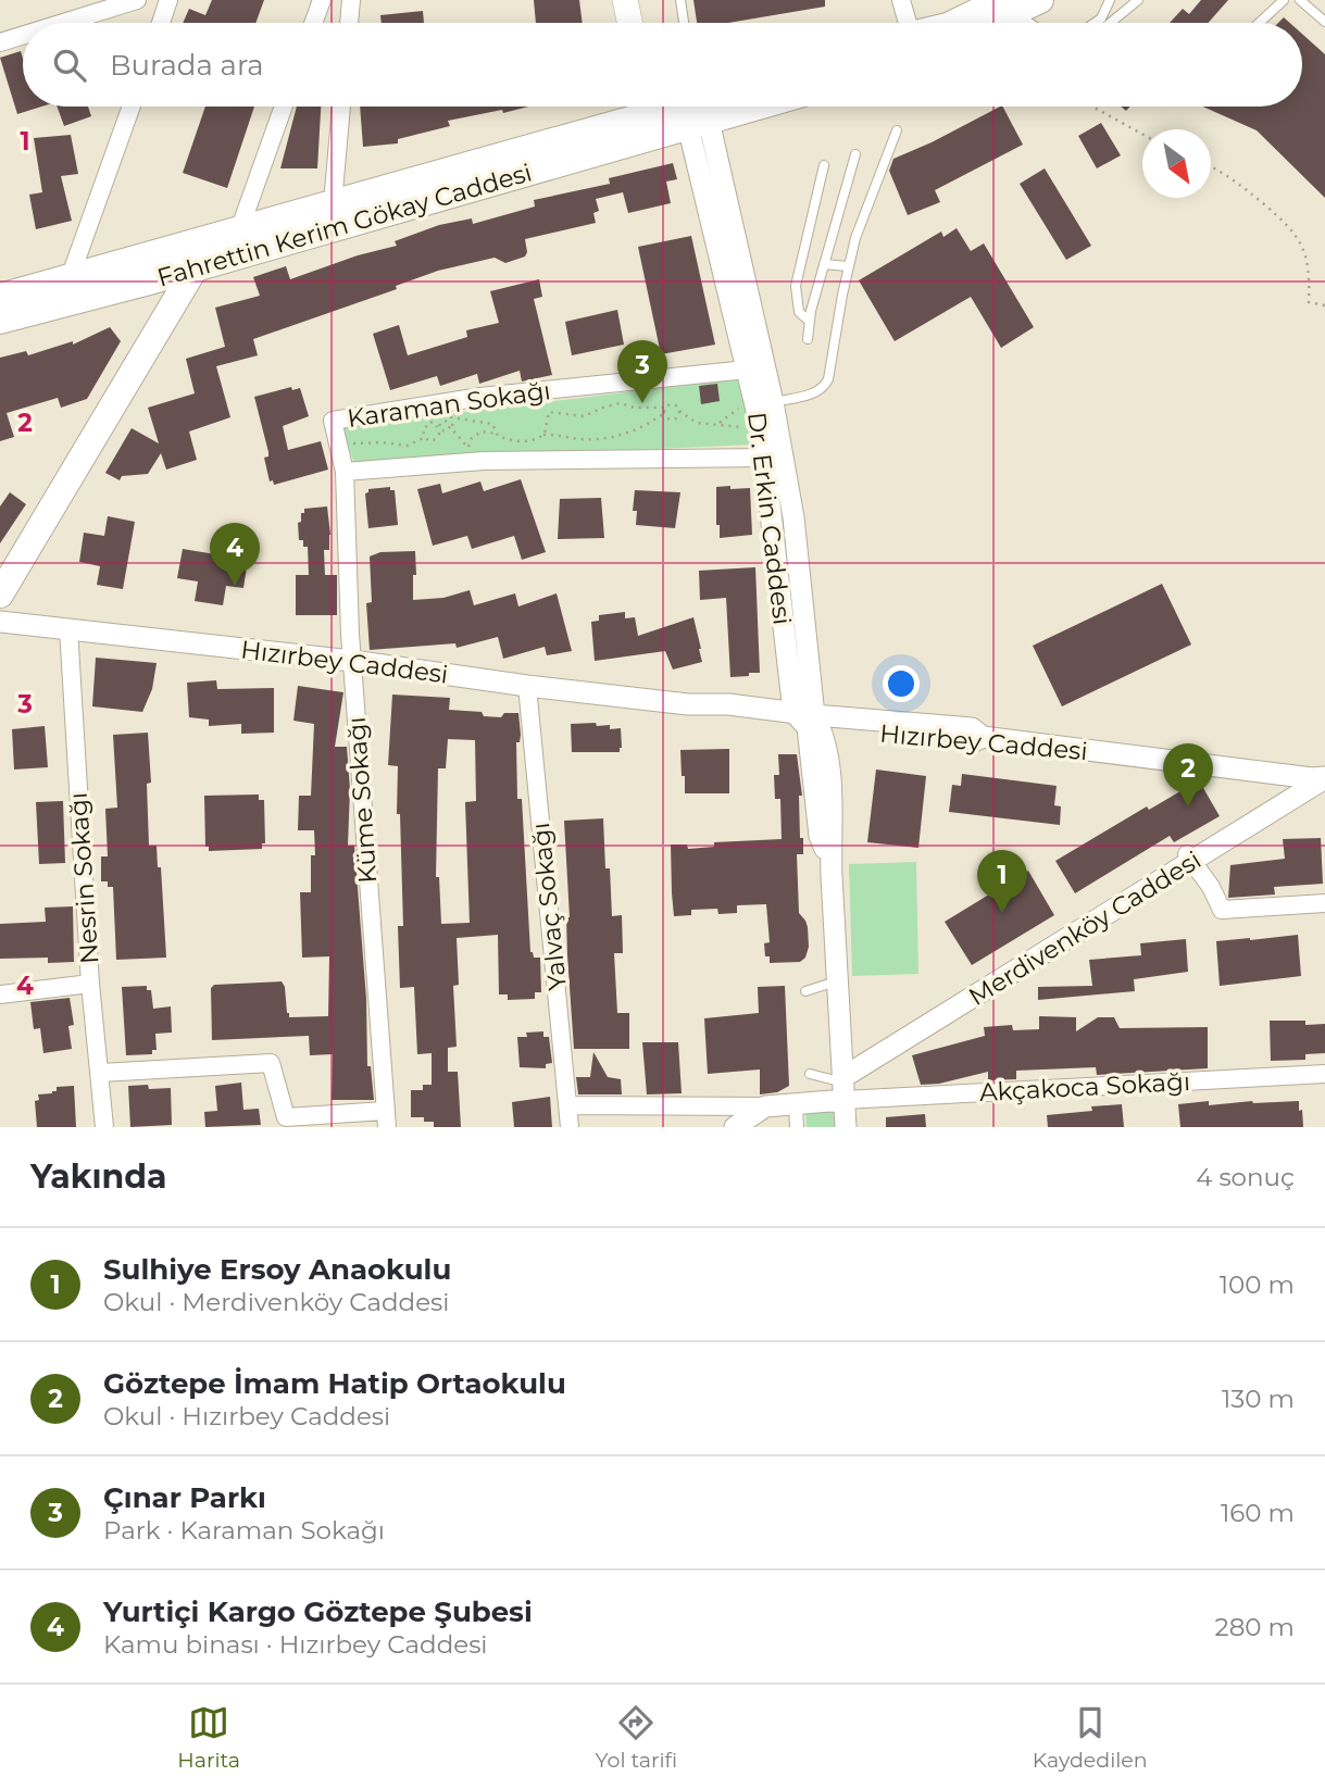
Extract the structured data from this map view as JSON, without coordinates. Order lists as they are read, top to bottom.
{
  "streets": {
    "main road": ["Fahrettin Kerim Gökay Caddesi"],
    "street": [
      "Karaman Sokağı",
      "Dr. Erkin Caddesi",
      "Hızırbey Caddesi",
      "Küme Sokağı",
      "Nesrin Sokağı",
      "Yalvaç Sokağı",
      "Akçakoca Sokağı"
    ]
  },
  "crossings": [
    ["Karaman Sokağı", "Dr. Erkin Caddesi"],
    ["Karaman Sokağı", "Küme Sokağı"],
    ["Dr. Erkin Caddesi", "Hızırbey Caddesi"],
    ["Dr. Erkin Caddesi", "Akçakoca Sokağı"],
    ["Hızırbey Caddesi", "Küme Sokağı"],
    ["Hızırbey Caddesi", "Nesrin Sokağı"],
    ["Hızırbey Caddesi", "Yalvaç Sokağı"]
  ],
  "north": "bottom right",
  "page": {
    "search": "Burada ara",
    "pins": [
      "3",
      "4",
      "2",
      "1"
    ],
    "heading": ["Yakında", "4 sonuç"],
    "list": [
      {
        "mark": "1",
        "name": "Sulhiye Ersoy Anaokulu",
        "note": "Okul · Merdivenköy Caddesi",
        "value": "100 m"
      },
      {
        "mark": "2",
        "name": "Göztepe İmam Hatip Ortaokulu",
        "note": "Okul · Hızırbey Caddesi",
        "value": "130 m"
      },
      {
        "mark": "3",
        "name": "Çınar Parkı",
        "note": "Park · Karaman Sokağı",
        "value": "160 m"
      },
      {
        "mark": "4",
        "name": "Yurtiçi Kargo Göztepe Şubesi",
        "note": "Kamu binası · Hızırbey Caddesi",
        "value": "280 m"
      }
    ],
    "nav": ["Harita", "Yol tarifi", "Kaydedilen"]
  },
  "grid": {
    "rows": [
      "1",
      "2",
      "3",
      "4"
    ]
  }
}
